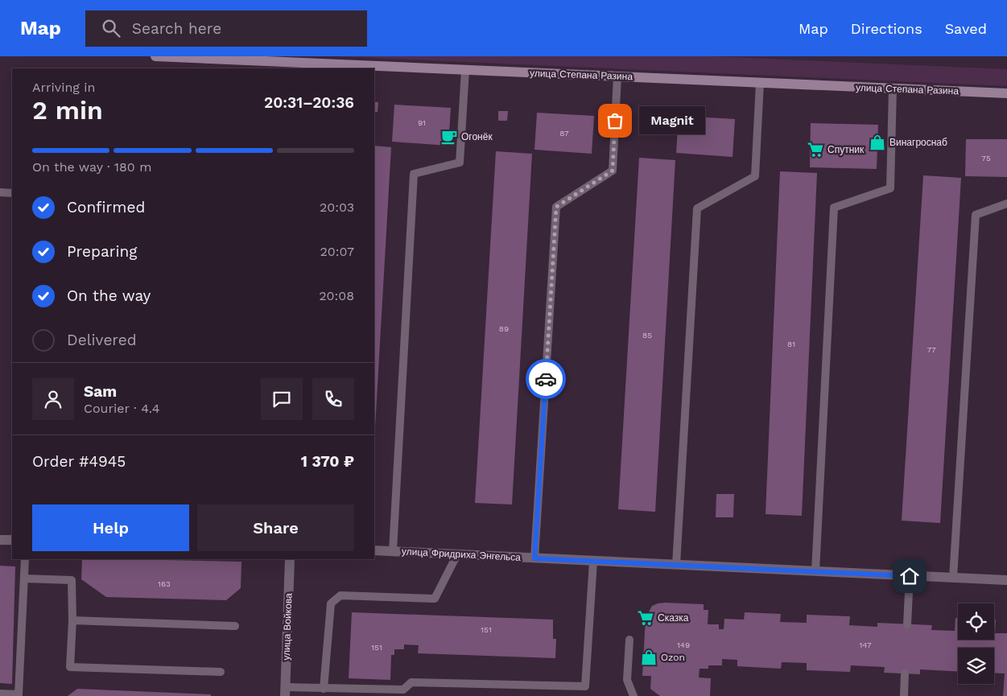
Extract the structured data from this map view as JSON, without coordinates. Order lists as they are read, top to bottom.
{
  "streets": {
    "main road": ["улица Степана Разина"],
    "street": ["улица Фридриха Энгельса", "улица Войкова"]
  },
  "places": {
    "other": ["Magnit"],
    "cafe": ["Огонёк"],
    "shop": ["Винагроснаб", "Ozon"],
    "supermarket": ["Спутник", "Сказка"]
  },
  "house_numbers": [
    "91",
    "87",
    "75",
    "89",
    "85",
    "81",
    "77",
    "163",
    "151",
    "149",
    "147",
    "151"
  ],
  "page": {
    "header": "Map",
    "search": "Search here",
    "nav": ["Map", "Directions", "Saved"],
    "heading": ["2 min", "Arriving in", "20:31–20:36"],
    "panel": [
      "Sam",
      "Courier · 4.4",
      "Order #4945",
      "1 370 ₽"
    ],
    "bubble": "Magnit",
    "bar": "On the way · 180 m",
    "list": [
      ["Confirmed", "20:03"],
      ["Preparing", "20:07"],
      ["On the way", "20:08"],
      "Delivered"
    ],
    "buttons": ["Help", "Share"]
  }
}
